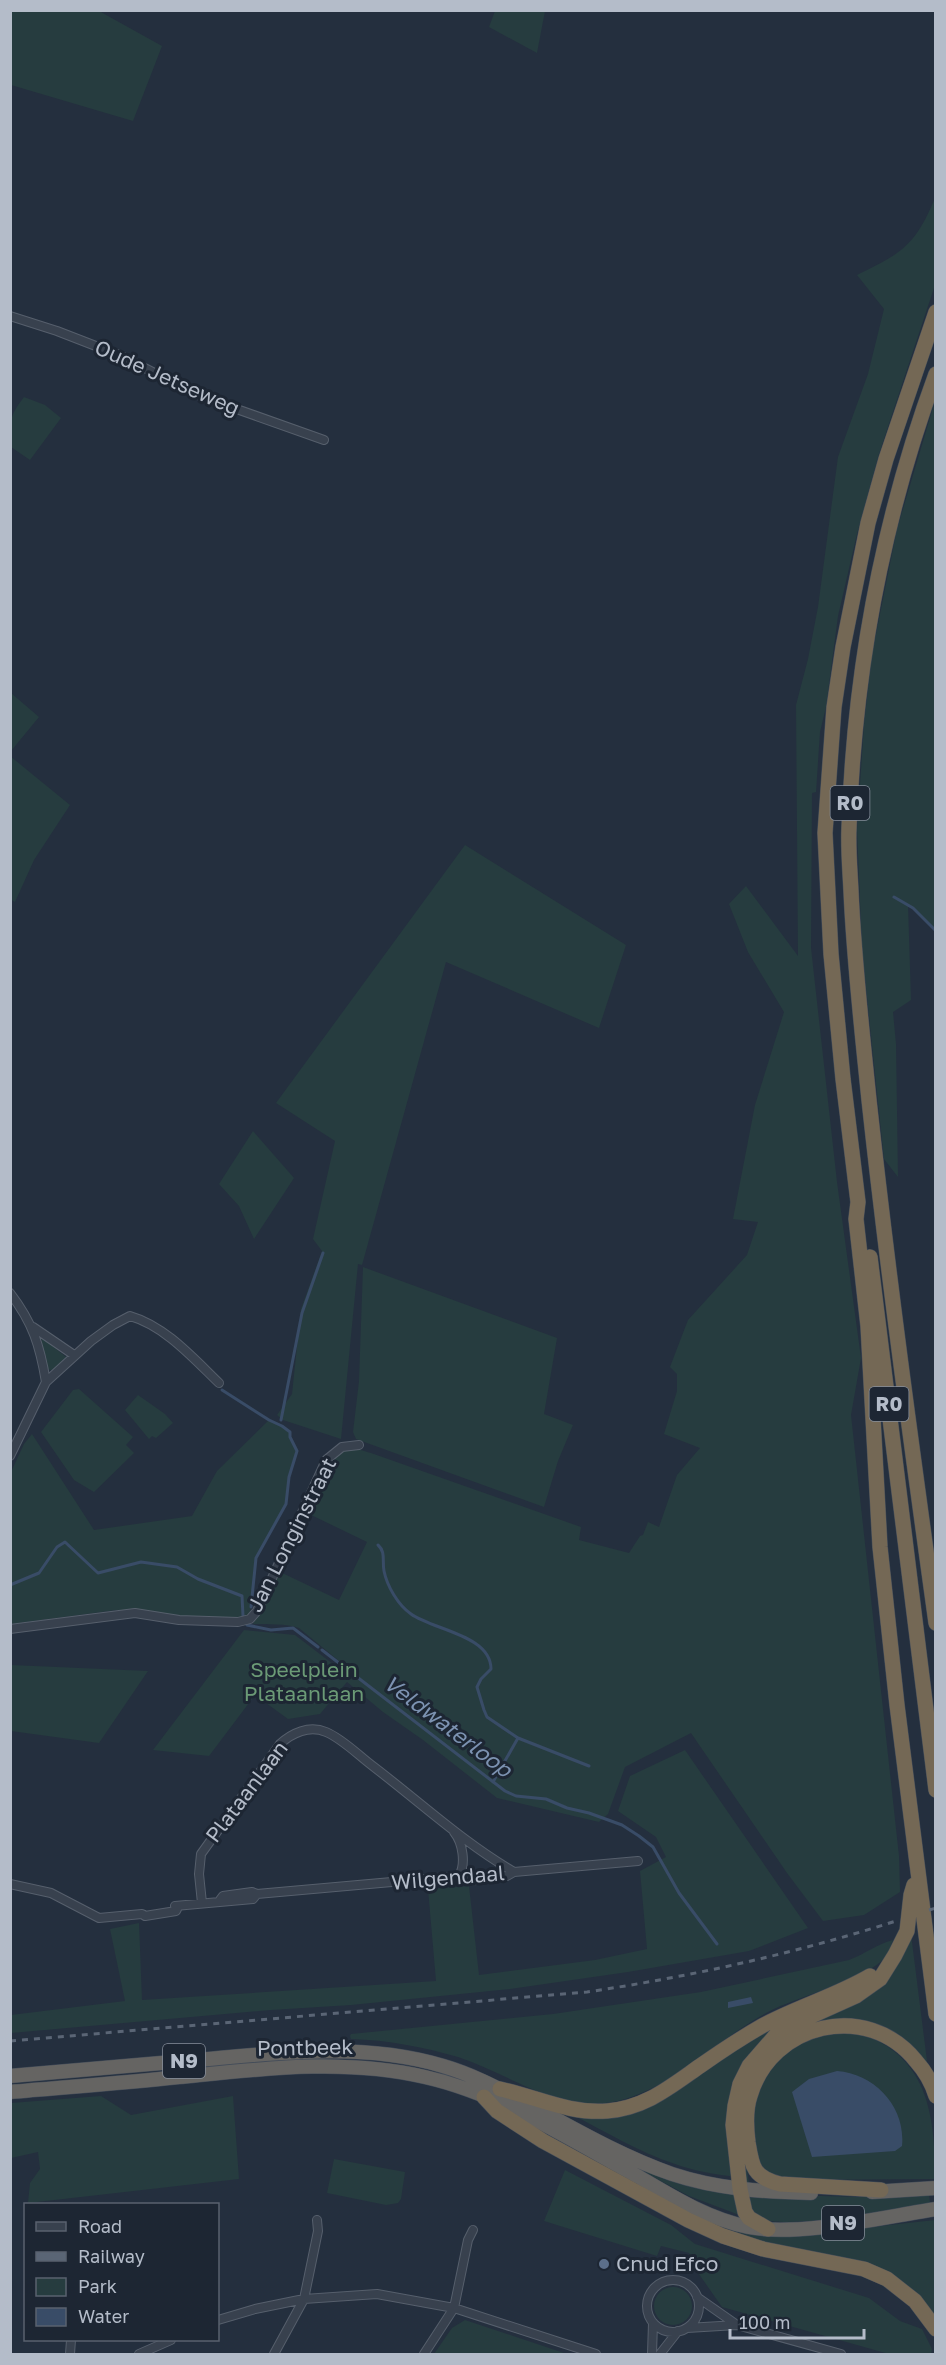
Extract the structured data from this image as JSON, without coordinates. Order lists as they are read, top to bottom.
{
  "streets": {
    "highway": ["R0", "Pontbeek", "N9"],
    "street": [
      "Oude Jetseweg",
      "Jan Longinstraat",
      "Plataanlaan",
      "Wilgendaal"
    ]
  },
  "crossings": [
    ["Plataanlaan", "Wilgendaal"],
    ["Pontbeek", "N9"]
  ],
  "water": ["Veldwaterloop"],
  "parks": ["Speelplein Plataanlaan"],
  "places": ["Cnud Efco"],
  "legend": [
    "Road",
    "Railway",
    "Park",
    "Water"
  ],
  "scale_bar": "100 m"
}
